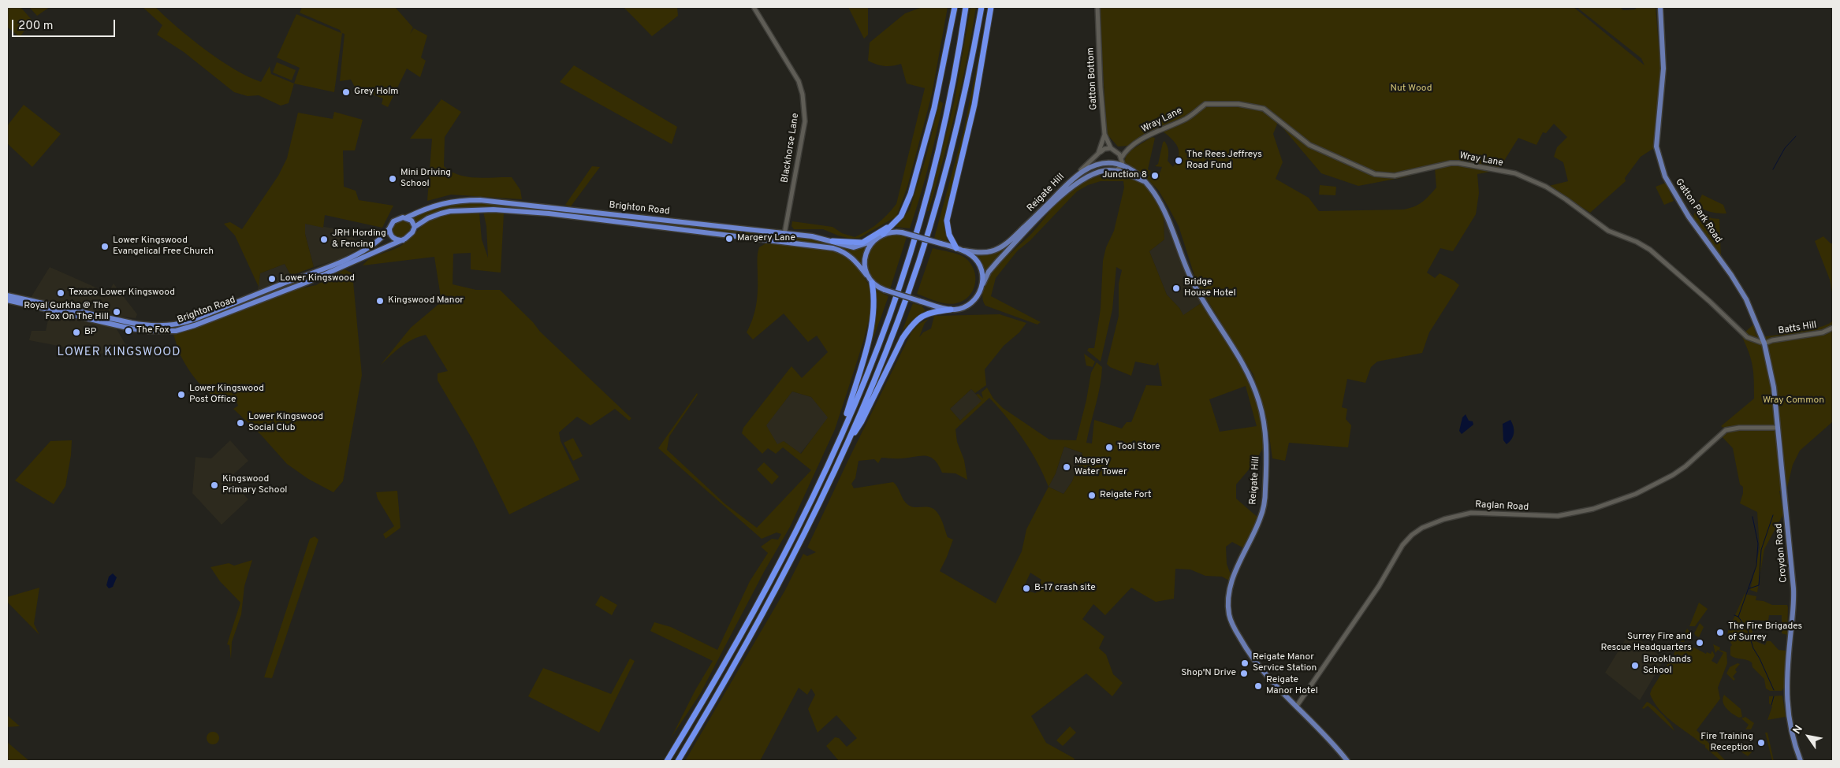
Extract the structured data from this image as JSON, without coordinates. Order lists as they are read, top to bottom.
{
  "streets": {
    "highway": ["Brighton Road"],
    "main road": ["Reigate Hill", "Gatton Park Road", "Croydon Road"],
    "street": [
      "Gatton Bottom",
      "Wray Lane",
      "Blackhorse Lane",
      "Batts Hill",
      "Raglan Road"
    ]
  },
  "crossings": [
    ["Gatton Bottom", "Wray Lane"],
    ["Gatton Bottom", "Reigate Hill"],
    ["Wray Lane", "Gatton Park Road"],
    ["Wray Lane", "Batts Hill"],
    ["Wray Lane", "Croydon Road"],
    ["Blackhorse Lane", "Brighton Road"],
    ["Reigate Hill", "Raglan Road"],
    ["Gatton Park Road", "Batts Hill"],
    ["Gatton Park Road", "Croydon Road"],
    ["Batts Hill", "Croydon Road"],
    ["Raglan Road", "Croydon Road"]
  ],
  "districts": ["LOWER KINGSWOOD"],
  "parks": ["Nut Wood", "Wray Common"],
  "places": [
    "Grey Holm",
    "The Rees Jeffreys Road Fund",
    "Junction 8",
    "Mini Driving School",
    "Margery Lane",
    "JRH Hording & Fencing",
    "Lower Kingswood Evangelical Free Church",
    "Lower Kingswood",
    "Bridge House Hotel",
    "Texaco Lower Kingswood",
    "Kingswood Manor",
    "Royal Gurkha @ The Fox On The Hill",
    "The Fox",
    "BP",
    "Lower Kingswood Post Office",
    "Lower Kingswood Social Club",
    "Tool Store",
    "Margery Water Tower",
    "Kingswood Primary School",
    "Reigate Fort",
    "B-17 crash site",
    "The Fire Brigades of Surrey",
    "Surrey Fire and Rescue Headquarters",
    "Reigate Manor Service Station",
    "Brooklands School",
    "Shop'N Drive",
    "Reigate Manor Hotel",
    "Fire Training Reception"
  ],
  "scale_bar": "200 m",
  "north": "top left"
}
